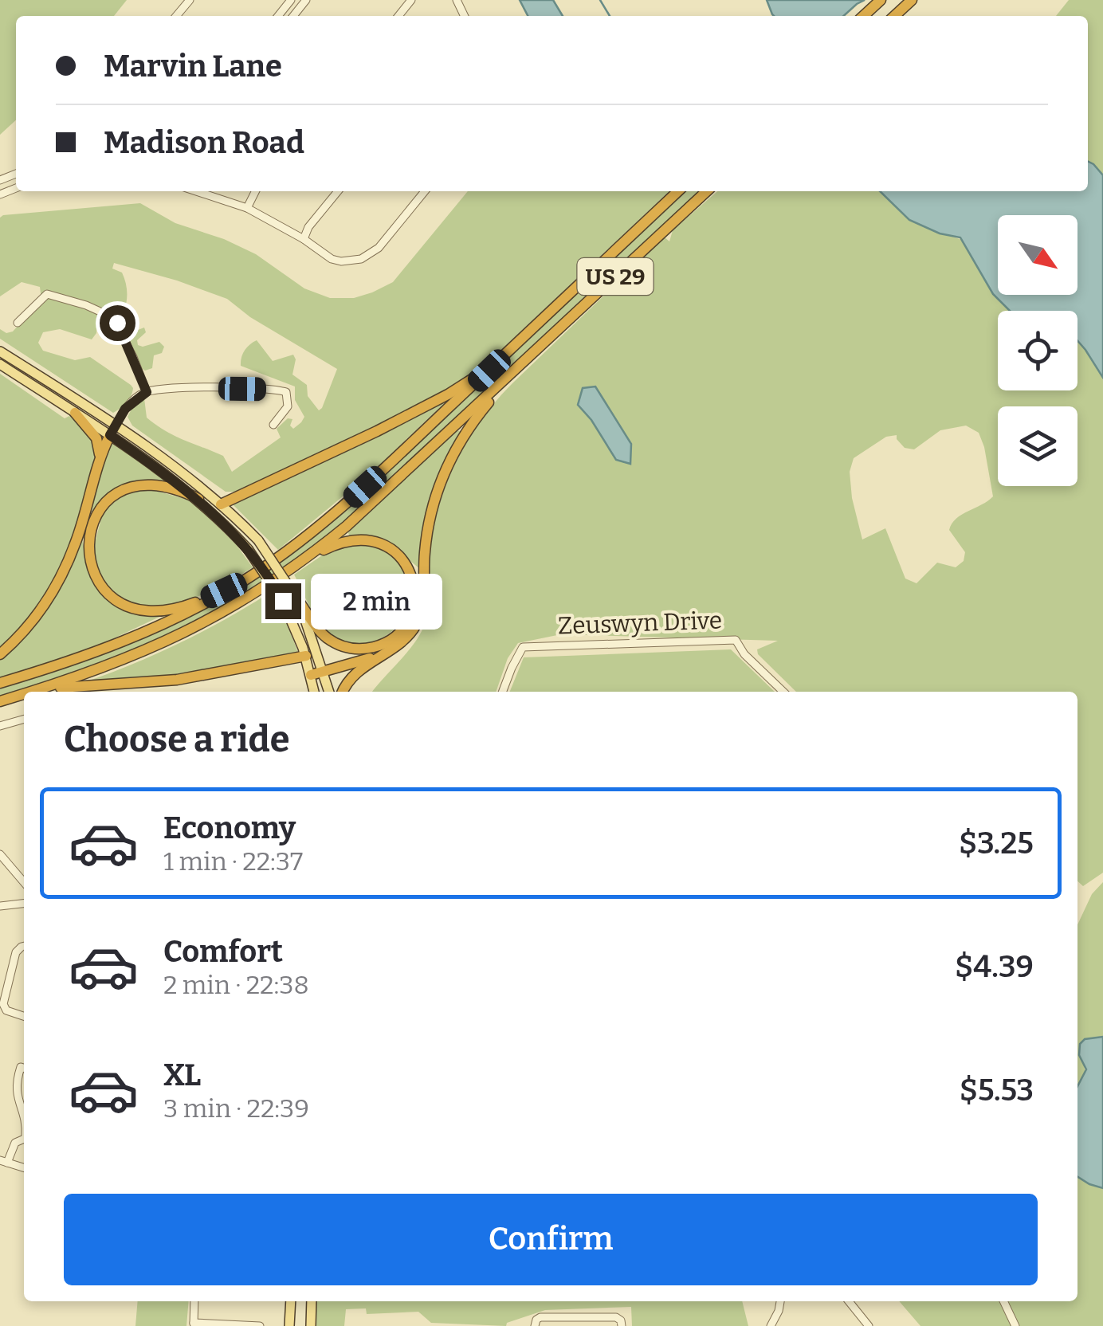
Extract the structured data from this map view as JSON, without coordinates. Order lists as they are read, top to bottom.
{
  "streets": {
    "highway": ["US 29"],
    "street": ["Zeuswyn Drive"]
  },
  "north": "bottom right",
  "page": {
    "banner": ["Marvin Lane", "Madison Road"],
    "bubble": "2 min",
    "heading": "Choose a ride",
    "list": [
      {
        "name": "Economy",
        "note": "1 min · 22:37",
        "value": "$3.25"
      },
      {
        "name": "Comfort",
        "note": "2 min · 22:38",
        "value": "$4.39"
      },
      {
        "name": "XL",
        "note": "3 min · 22:39",
        "value": "$5.53"
      }
    ],
    "buttons": "Confirm"
  }
}
